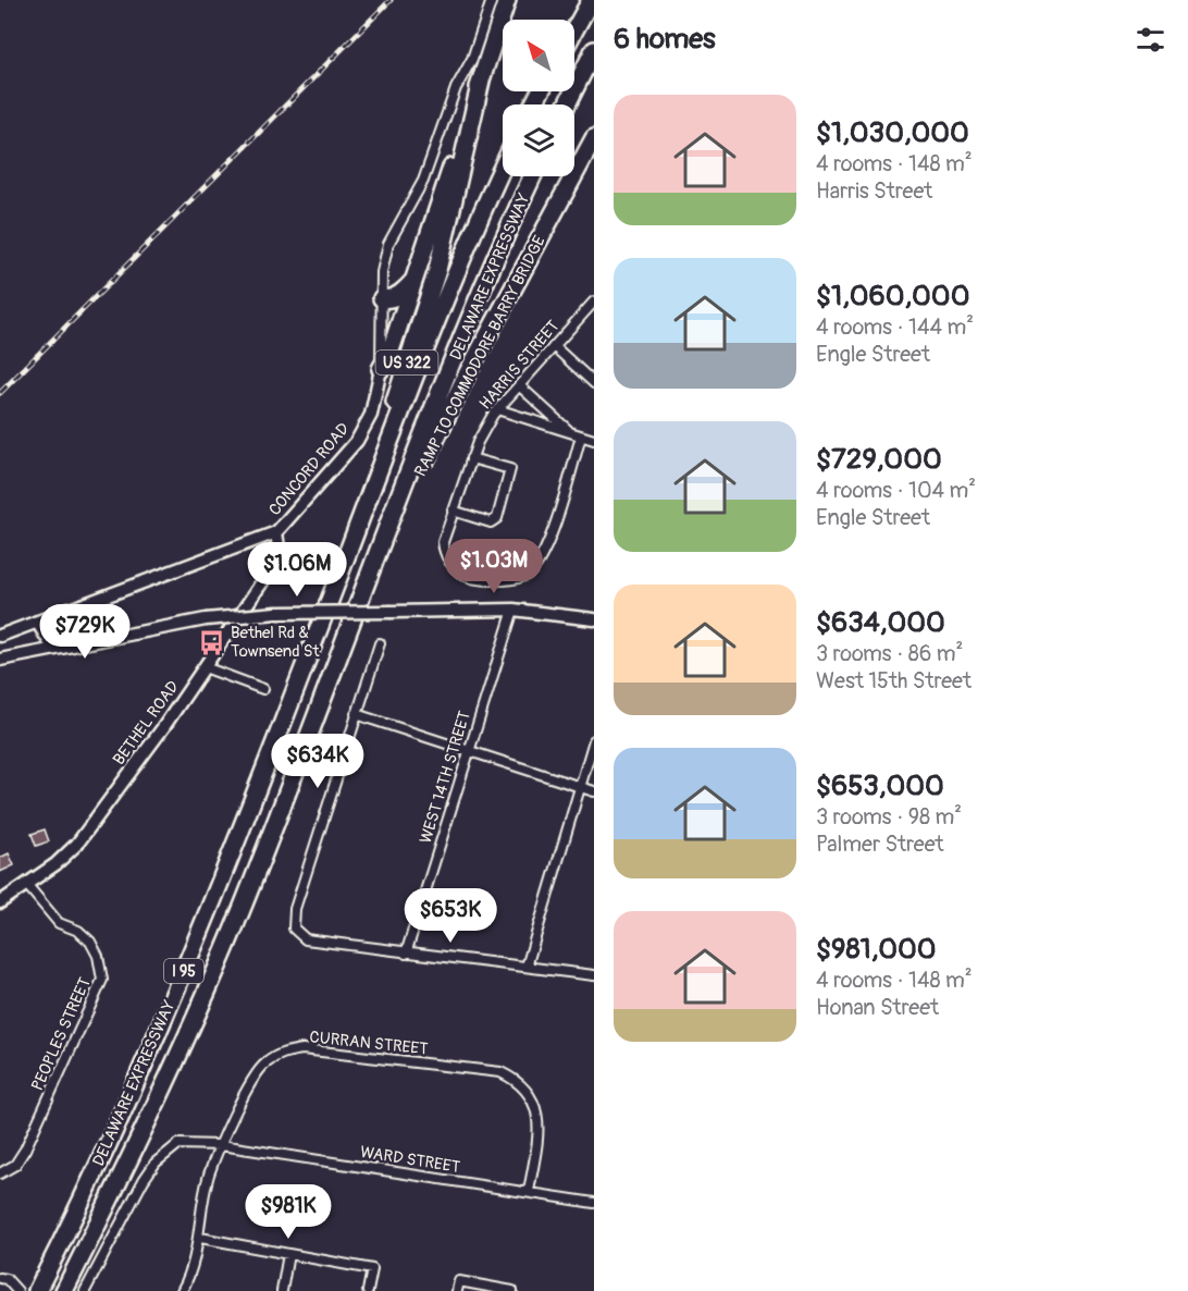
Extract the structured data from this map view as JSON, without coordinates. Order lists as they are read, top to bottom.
{
  "streets": {
    "highway": [
      "DELAWARE EXPRESSWAY",
      "RAMP TO COMMODORE BARRY BRIDGE",
      "US 322",
      "I 95"
    ],
    "street": [
      "HARRIS STREET",
      "CONCORD ROAD",
      "BETHEL ROAD",
      "WEST 14TH STREET",
      "PEOPLES STREET",
      "CURRAN STREET",
      "WARD STREET"
    ]
  },
  "crossings": [
    ["DELAWARE EXPRESSWAY", "RAMP TO COMMODORE BARRY BRIDGE"],
    ["DELAWARE EXPRESSWAY", "US 322"],
    ["CONCORD ROAD", "BETHEL ROAD"],
    ["BETHEL ROAD", "PEOPLES STREET"],
    ["CURRAN STREET", "WARD STREET"]
  ],
  "places": {
    "bus stop": ["Bethel Rd & Townsend St"]
  },
  "north": "top left",
  "page": {
    "heading": "6 homes",
    "list": [
      {
        "name": "$1,030,000",
        "note": "4 rooms · 148 m² · Harris Street"
      },
      {
        "name": "$1,060,000",
        "note": "4 rooms · 144 m² · Engle Street"
      },
      {
        "name": "$729,000",
        "note": "4 rooms · 104 m² · Engle Street"
      },
      {
        "name": "$634,000",
        "note": "3 rooms · 86 m² · West 15th Street"
      },
      {
        "name": "$653,000",
        "note": "3 rooms · 98 m² · Palmer Street"
      },
      {
        "name": "$981,000",
        "note": "4 rooms · 148 m² · Honan Street"
      }
    ],
    "price": [
      "$1.03M",
      "$1.06M",
      "$729K",
      "$634K",
      "$653K",
      "$981K"
    ]
  }
}
